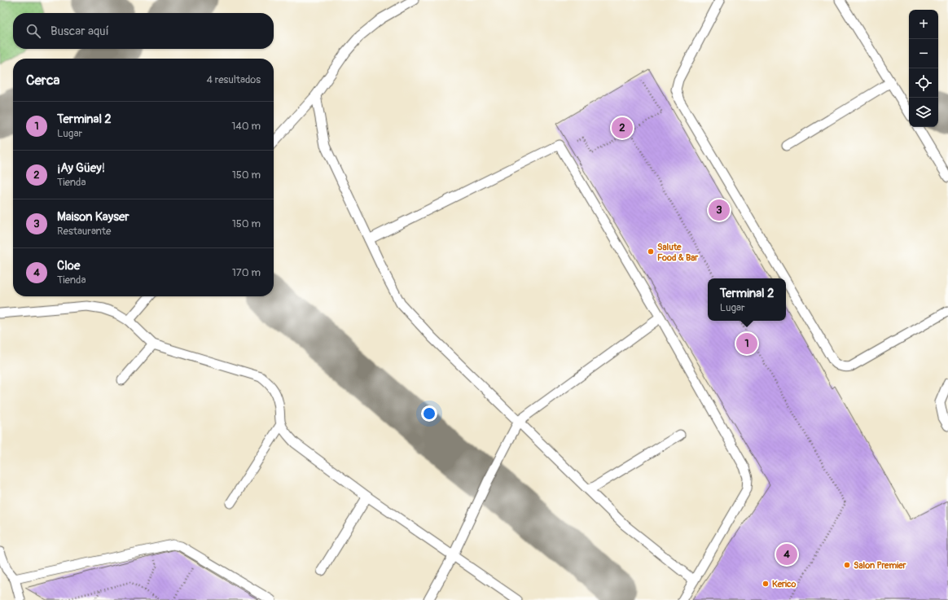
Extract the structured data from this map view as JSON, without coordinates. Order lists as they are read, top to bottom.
{
  "places": ["Salute Food & Bar", "Salon Premier", "Kerico"],
  "page": {
    "map_buttons": ["+", "−"],
    "search": "Buscar aquí",
    "heading": ["Cerca", "4 resultados"],
    "list": [
      {
        "mark": "1",
        "name": "Terminal 2",
        "note": "Lugar",
        "value": "140 m"
      },
      {
        "mark": "2",
        "name": "¡Ay Güey!",
        "note": "Tienda",
        "value": "150 m"
      },
      {
        "mark": "3",
        "name": "Maison Kayser",
        "note": "Restaurante",
        "value": "150 m"
      },
      {
        "mark": "4",
        "name": "Cloe",
        "note": "Tienda",
        "value": "170 m"
      }
    ],
    "pins": [
      "2",
      "3",
      "1",
      "4"
    ],
    "popup": ["Terminal 2", "Lugar"]
  }
}
